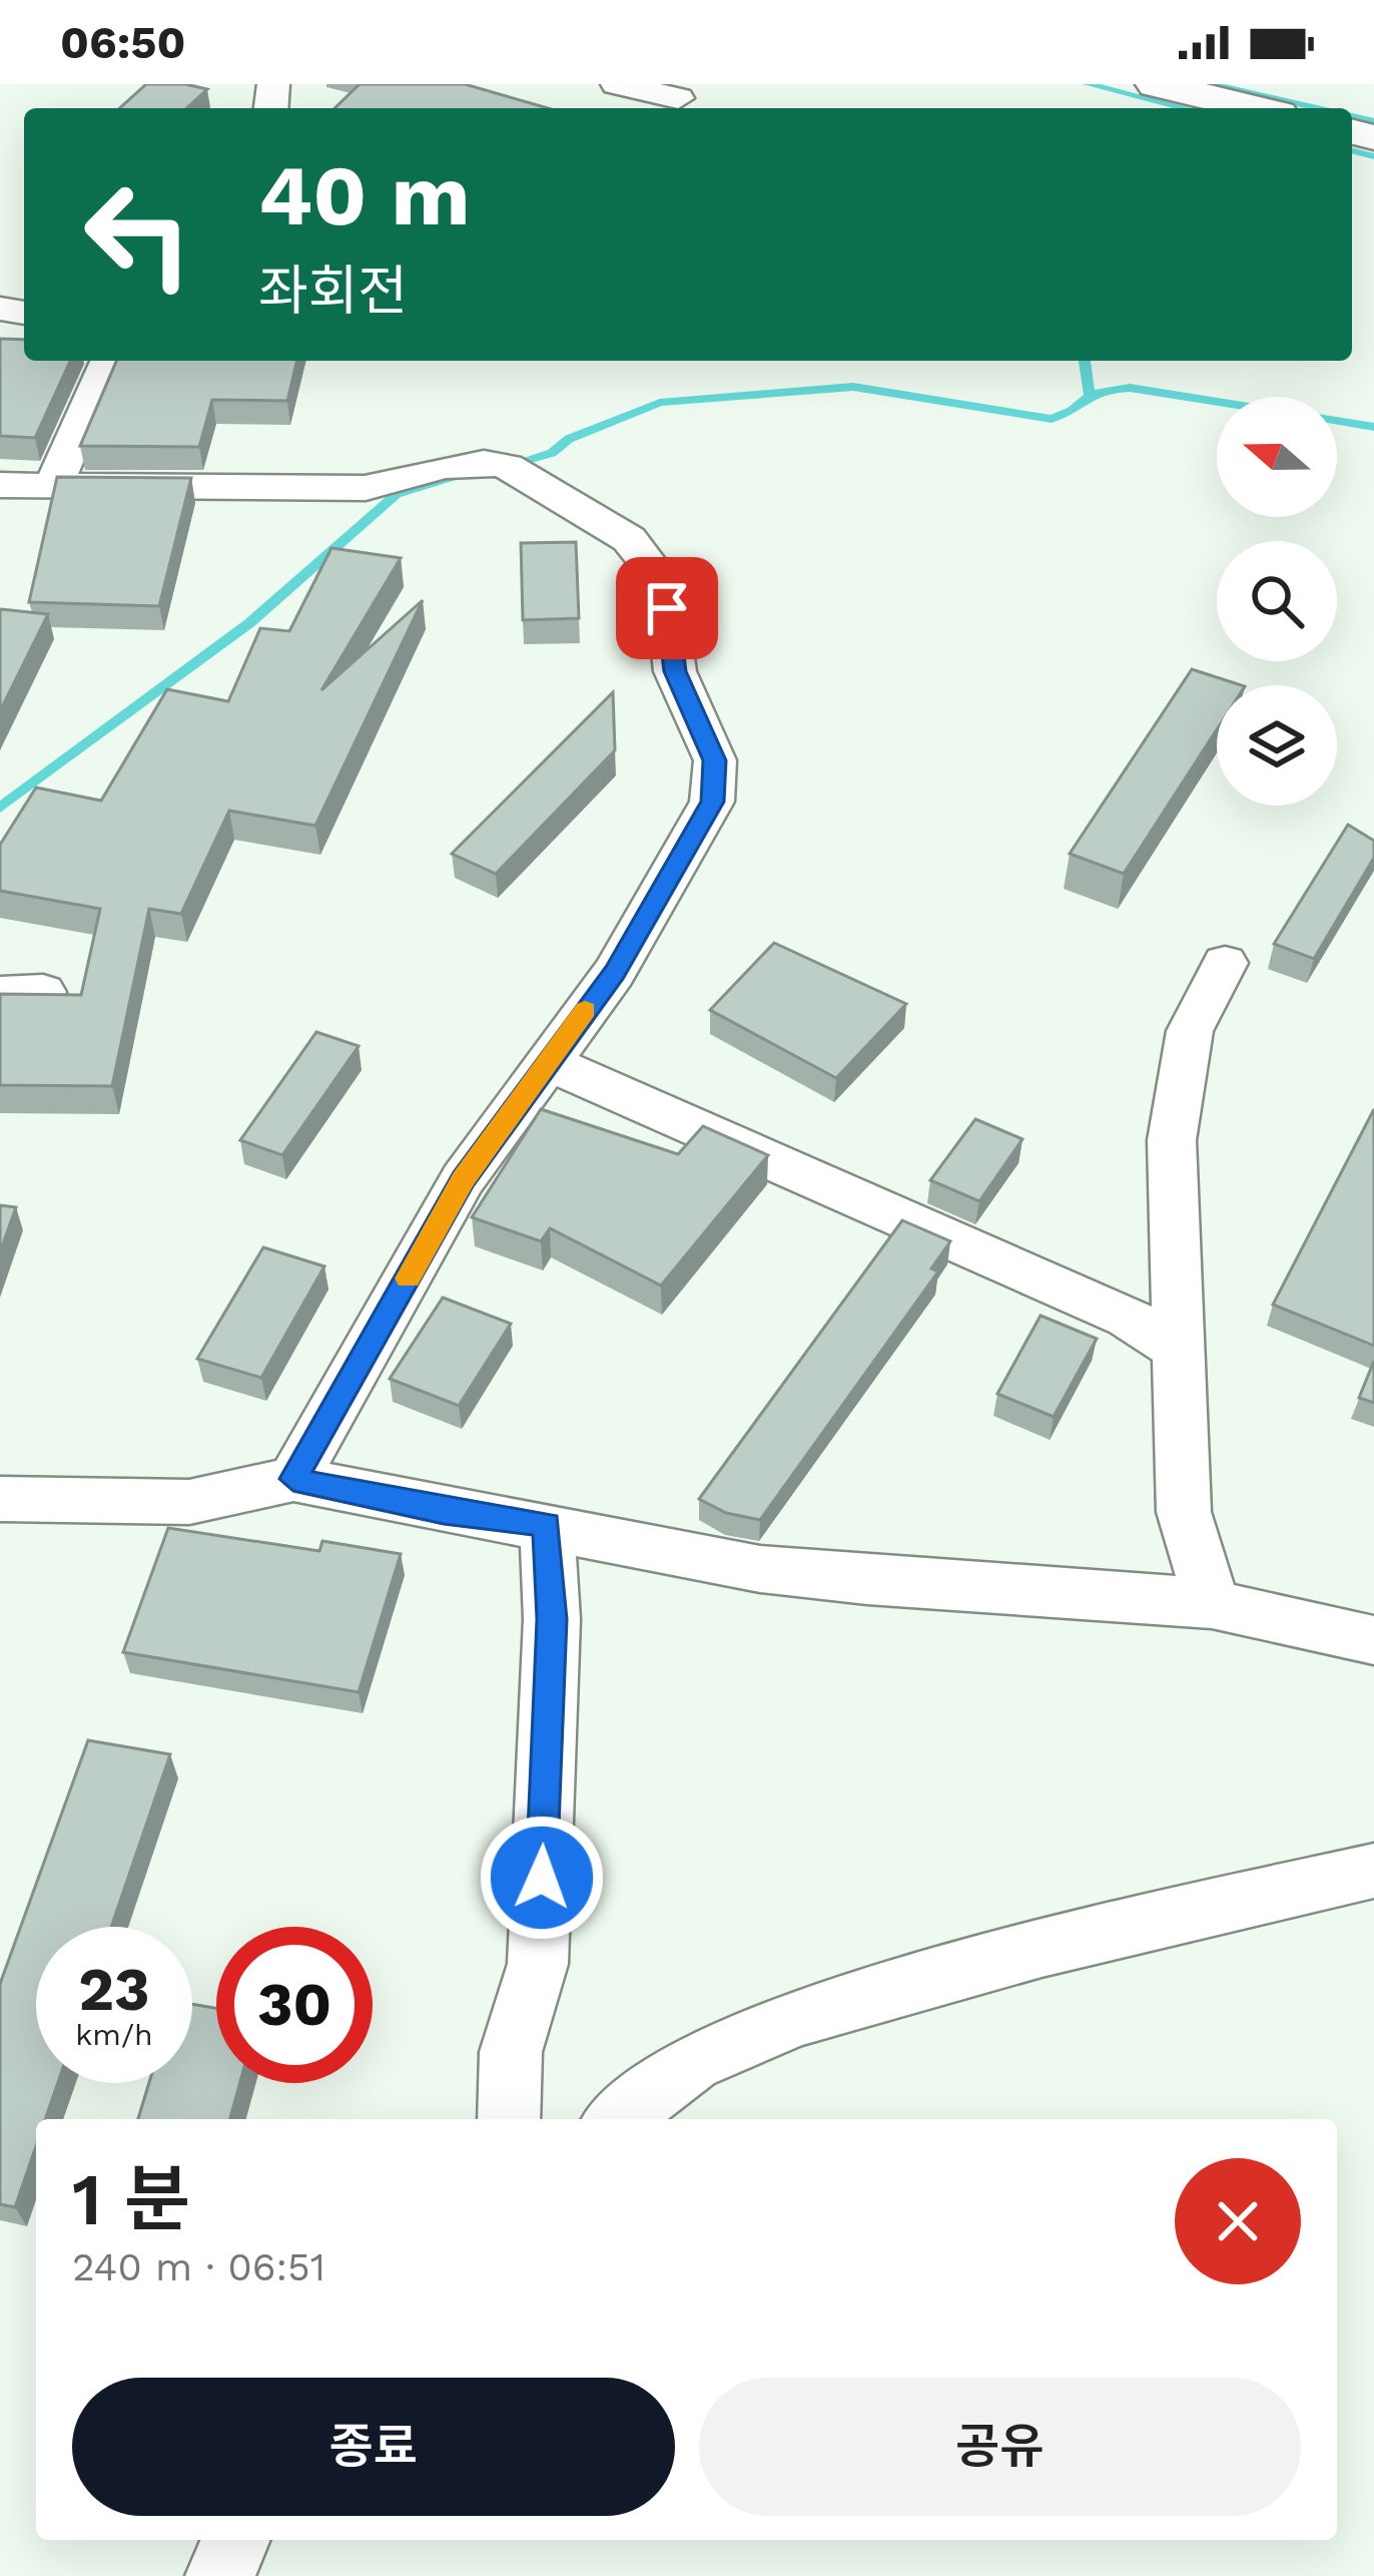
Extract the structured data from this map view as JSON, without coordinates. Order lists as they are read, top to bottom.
{
  "north": "left",
  "page": {
    "status": "06:50",
    "turn": ["40 m", "좌회전"],
    "speed": "23 km/h",
    "limit": "30",
    "heading": ["1 분", "240 m · 06:51"],
    "buttons": ["종료", "공유"]
  }
}
